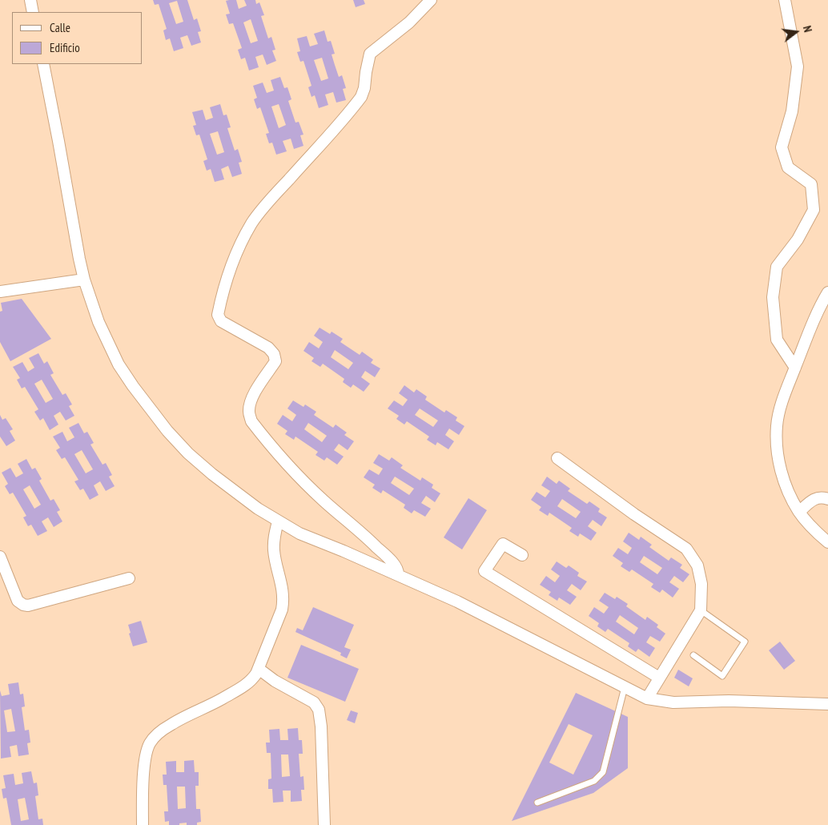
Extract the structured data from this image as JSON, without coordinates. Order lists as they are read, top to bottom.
{
  "legend": ["Calle", "Edificio"],
  "north": "right"
}
